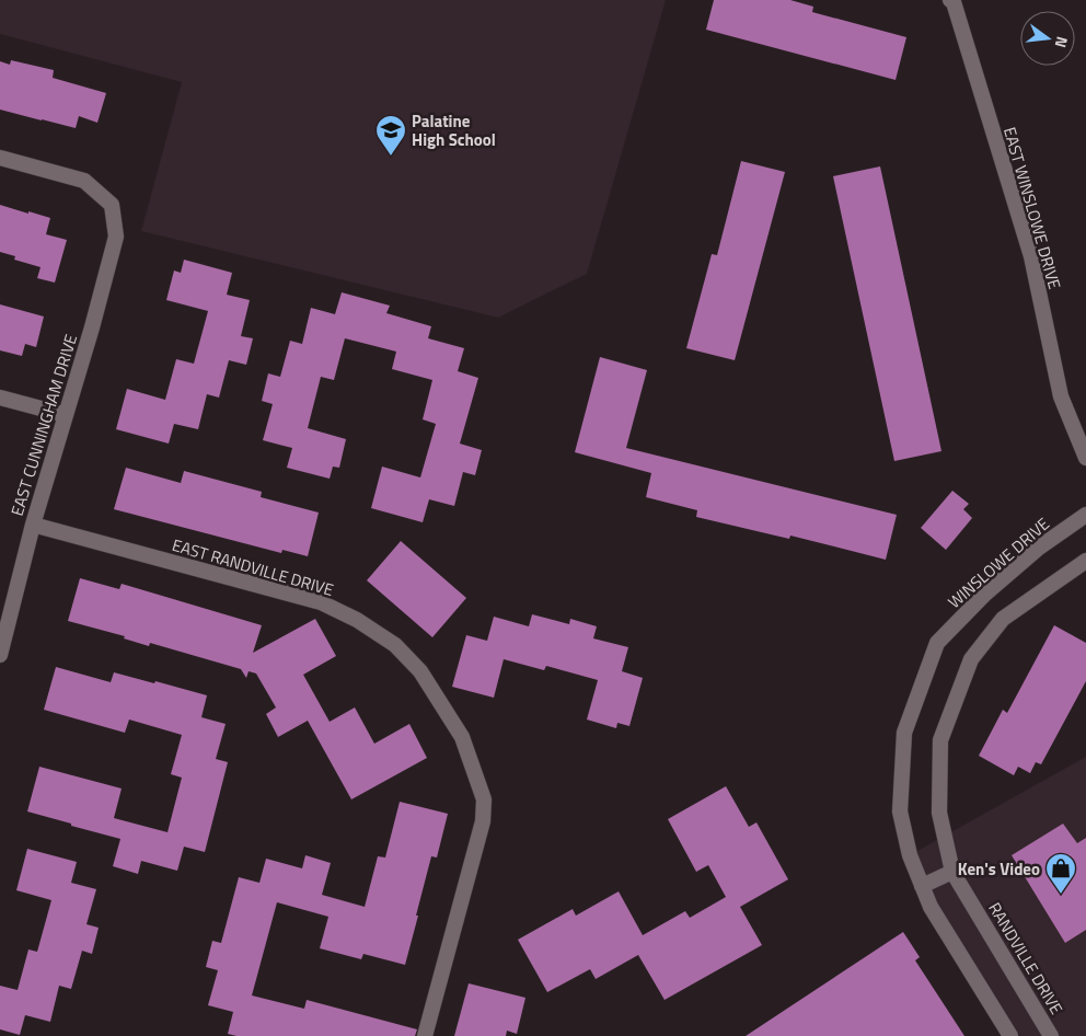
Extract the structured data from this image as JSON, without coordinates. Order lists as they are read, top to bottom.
{
  "streets": {
    "street": [
      "EAST WINSLOWE DRIVE",
      "EAST CUNNINGHAM DRIVE",
      "WINSLOWE DRIVE",
      "EAST RANDVILLE DRIVE",
      "RANDVILLE DRIVE"
    ]
  },
  "crossings": [
    ["EAST CUNNINGHAM DRIVE", "EAST RANDVILLE DRIVE"]
  ],
  "places": {
    "school or university": ["Palatine High School"],
    "shop": ["Ken's Video"]
  },
  "north": "right"
}
